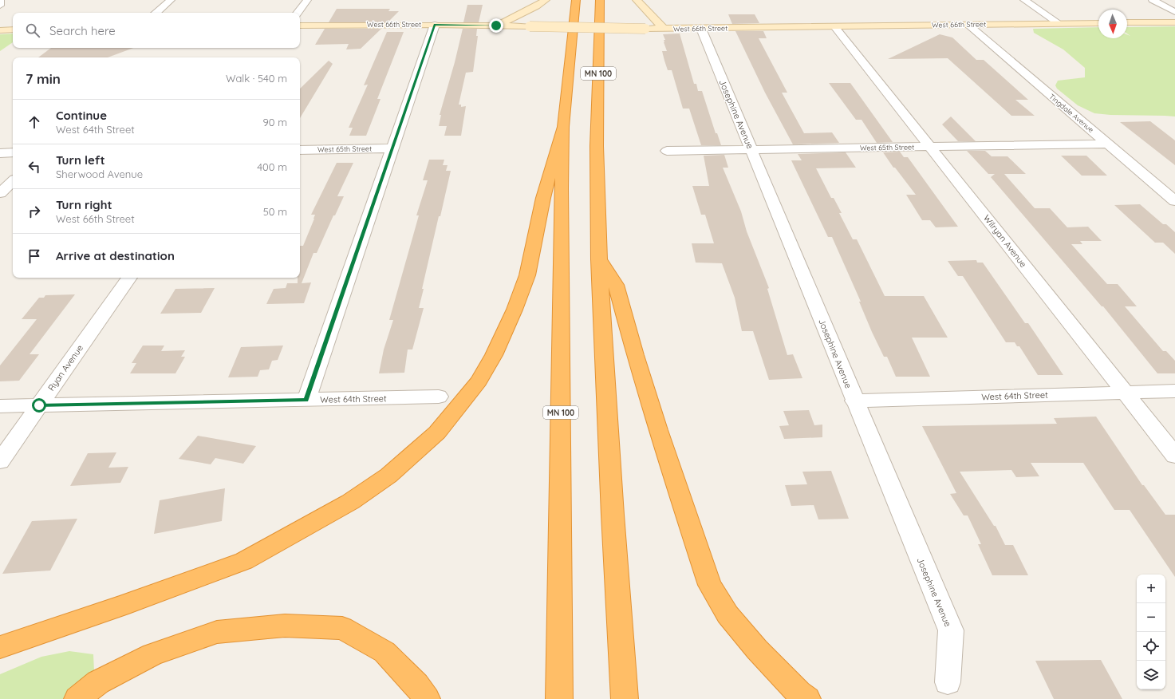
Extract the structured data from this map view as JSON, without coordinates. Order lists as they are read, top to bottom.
{
  "streets": {
    "highway": ["MN 100"],
    "street": [
      "West 66th Street",
      "Tingdale Avenue",
      "Josephine Avenue",
      "West 65th Street",
      "Wilryan Avenue",
      "Ryan Avenue",
      "West 64th Street"
    ]
  },
  "crossings": [
    ["West 66th Street", "Tingdale Avenue"],
    ["West 66th Street", "Josephine Avenue"],
    ["West 66th Street", "Wilryan Avenue"],
    ["Tingdale Avenue", "West 65th Street"],
    ["Josephine Avenue", "West 65th Street"],
    ["Josephine Avenue", "West 64th Street"],
    ["West 65th Street", "Wilryan Avenue"],
    ["Wilryan Avenue", "West 64th Street"],
    ["Ryan Avenue", "West 64th Street"]
  ],
  "north": "bottom",
  "page": {
    "search": "Search here",
    "heading": ["7 min", "Walk · 540 m"],
    "list": [
      ["Continue", "West 64th Street", "90 m"],
      ["Turn left", "Sherwood Avenue", "400 m"],
      ["Turn right", "West 66th Street", "50 m"],
      "Arrive at destination"
    ],
    "map_buttons": ["+", "−"]
  }
}
